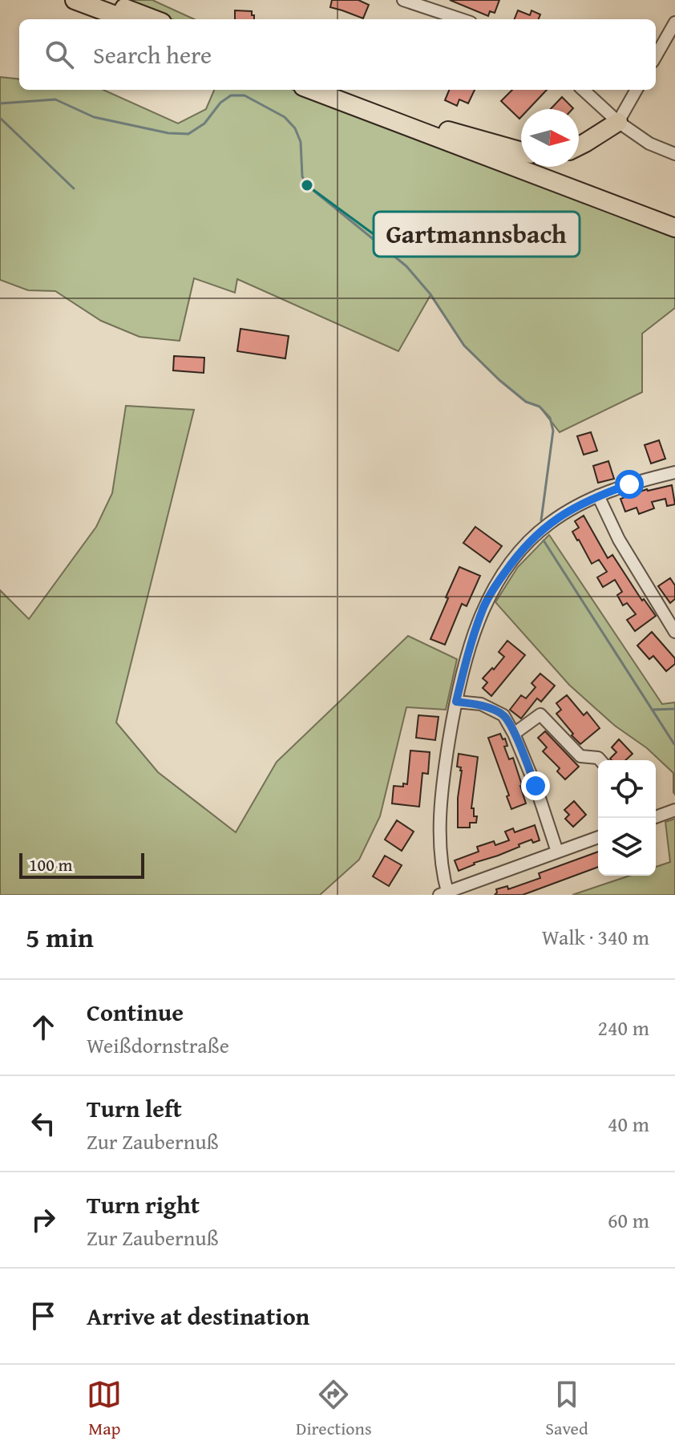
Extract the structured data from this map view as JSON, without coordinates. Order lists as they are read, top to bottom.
{
  "places": ["Gartmannsbach"],
  "scale_bar": "100 m",
  "north": "right",
  "page": {
    "search": "Search here",
    "scale": "100 m",
    "heading": ["5 min", "Walk · 340 m"],
    "list": [
      ["Continue", "Weißdornstraße", "240 m"],
      ["Turn left", "Zur Zaubernuß", "40 m"],
      ["Turn right", "Zur Zaubernuß", "60 m"],
      "Arrive at destination"
    ],
    "nav": ["Map", "Directions", "Saved"]
  }
}
